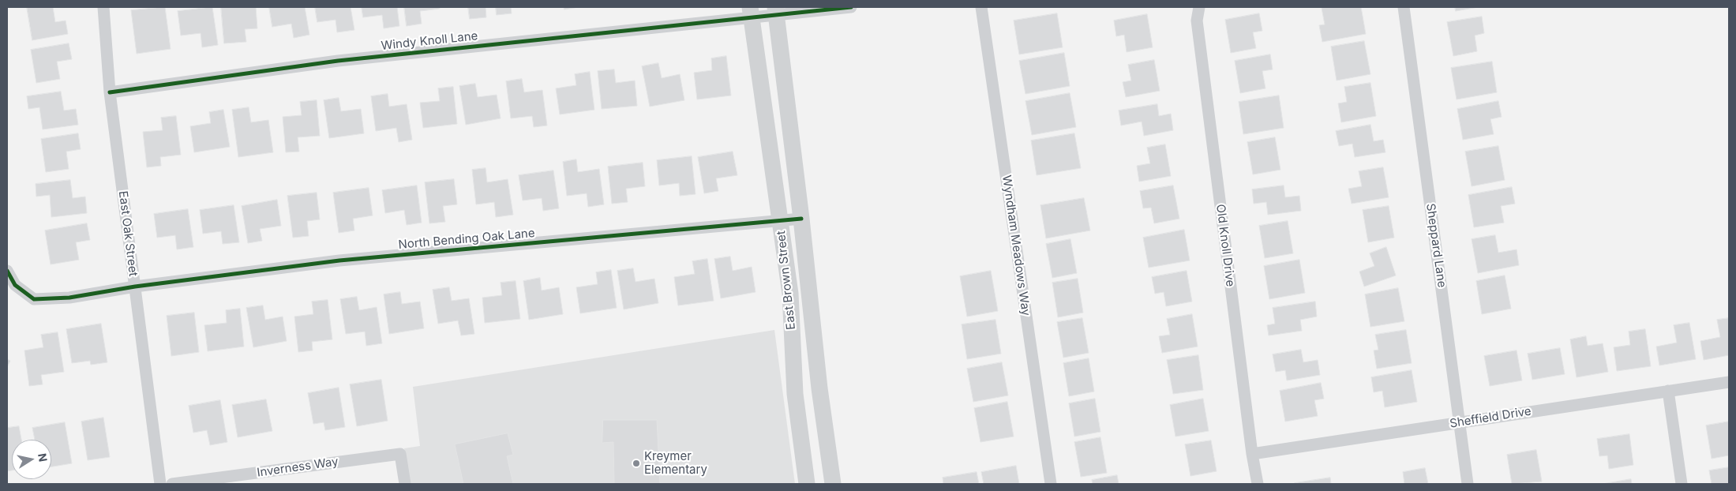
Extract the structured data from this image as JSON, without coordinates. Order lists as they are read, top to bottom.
{
  "streets": {
    "main road": ["East Brown Street"],
    "street": [
      "Windy Knoll Lane",
      "East Oak Street",
      "North Bending Oak Lane",
      "Wyndham Meadows Way",
      "Old Knoll Drive",
      "Sheppard Lane",
      "Sheffield Drive",
      "Inverness Way"
    ]
  },
  "crossings": [
    ["Windy Knoll Lane", "East Oak Street"],
    ["Windy Knoll Lane", "East Brown Street"],
    ["East Oak Street", "North Bending Oak Lane"],
    ["North Bending Oak Lane", "East Brown Street"],
    ["Old Knoll Drive", "Sheffield Drive"],
    ["Sheppard Lane", "Sheffield Drive"]
  ],
  "places": ["Kreymer Elementary"],
  "north": "right"
}
